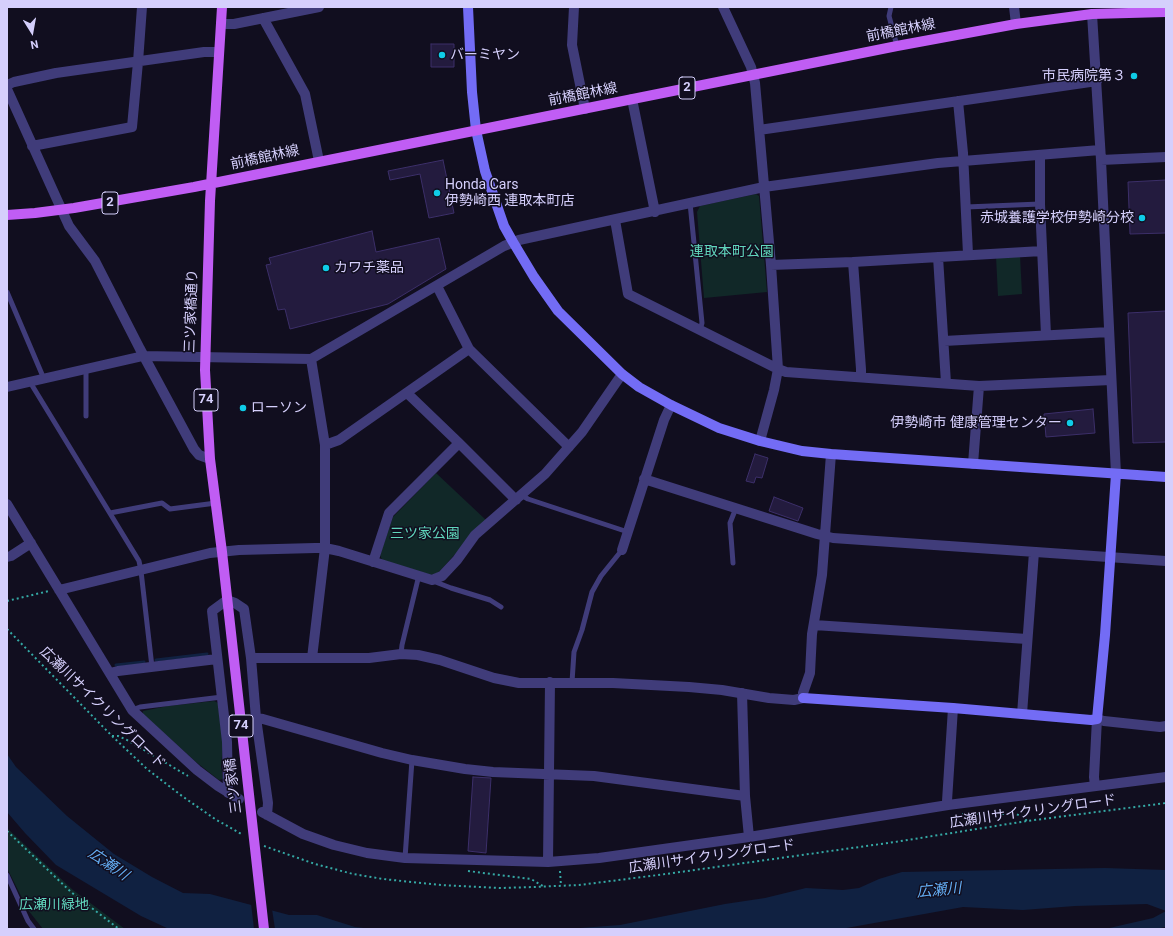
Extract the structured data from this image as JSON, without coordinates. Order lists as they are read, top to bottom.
{
  "streets": {
    "main road": [
      "前橋館林線",
      "2",
      "三ツ家橋通り",
      "74",
      "三ツ家橋"
    ],
    "path": ["広瀬川サイクリングロード"]
  },
  "crossings": [
    ["前橋館林線", "三ツ家橋通り"],
    ["三ツ家橋通り", "三ツ家橋"],
    ["広瀬川サイクリングロード", "三ツ家橋"]
  ],
  "water": ["広瀬川"],
  "parks": ["連取本町公園", "三ツ家公園", "広瀬川緑地"],
  "places": [
    "バーミヤン",
    "市民病院第３",
    "Honda Cars 伊勢崎西 連取本町店",
    "赤城養護学校伊勢崎分校",
    "カワチ薬品",
    "ローソン",
    "伊勢崎市 健康管理センター"
  ],
  "north": "bottom"
}
